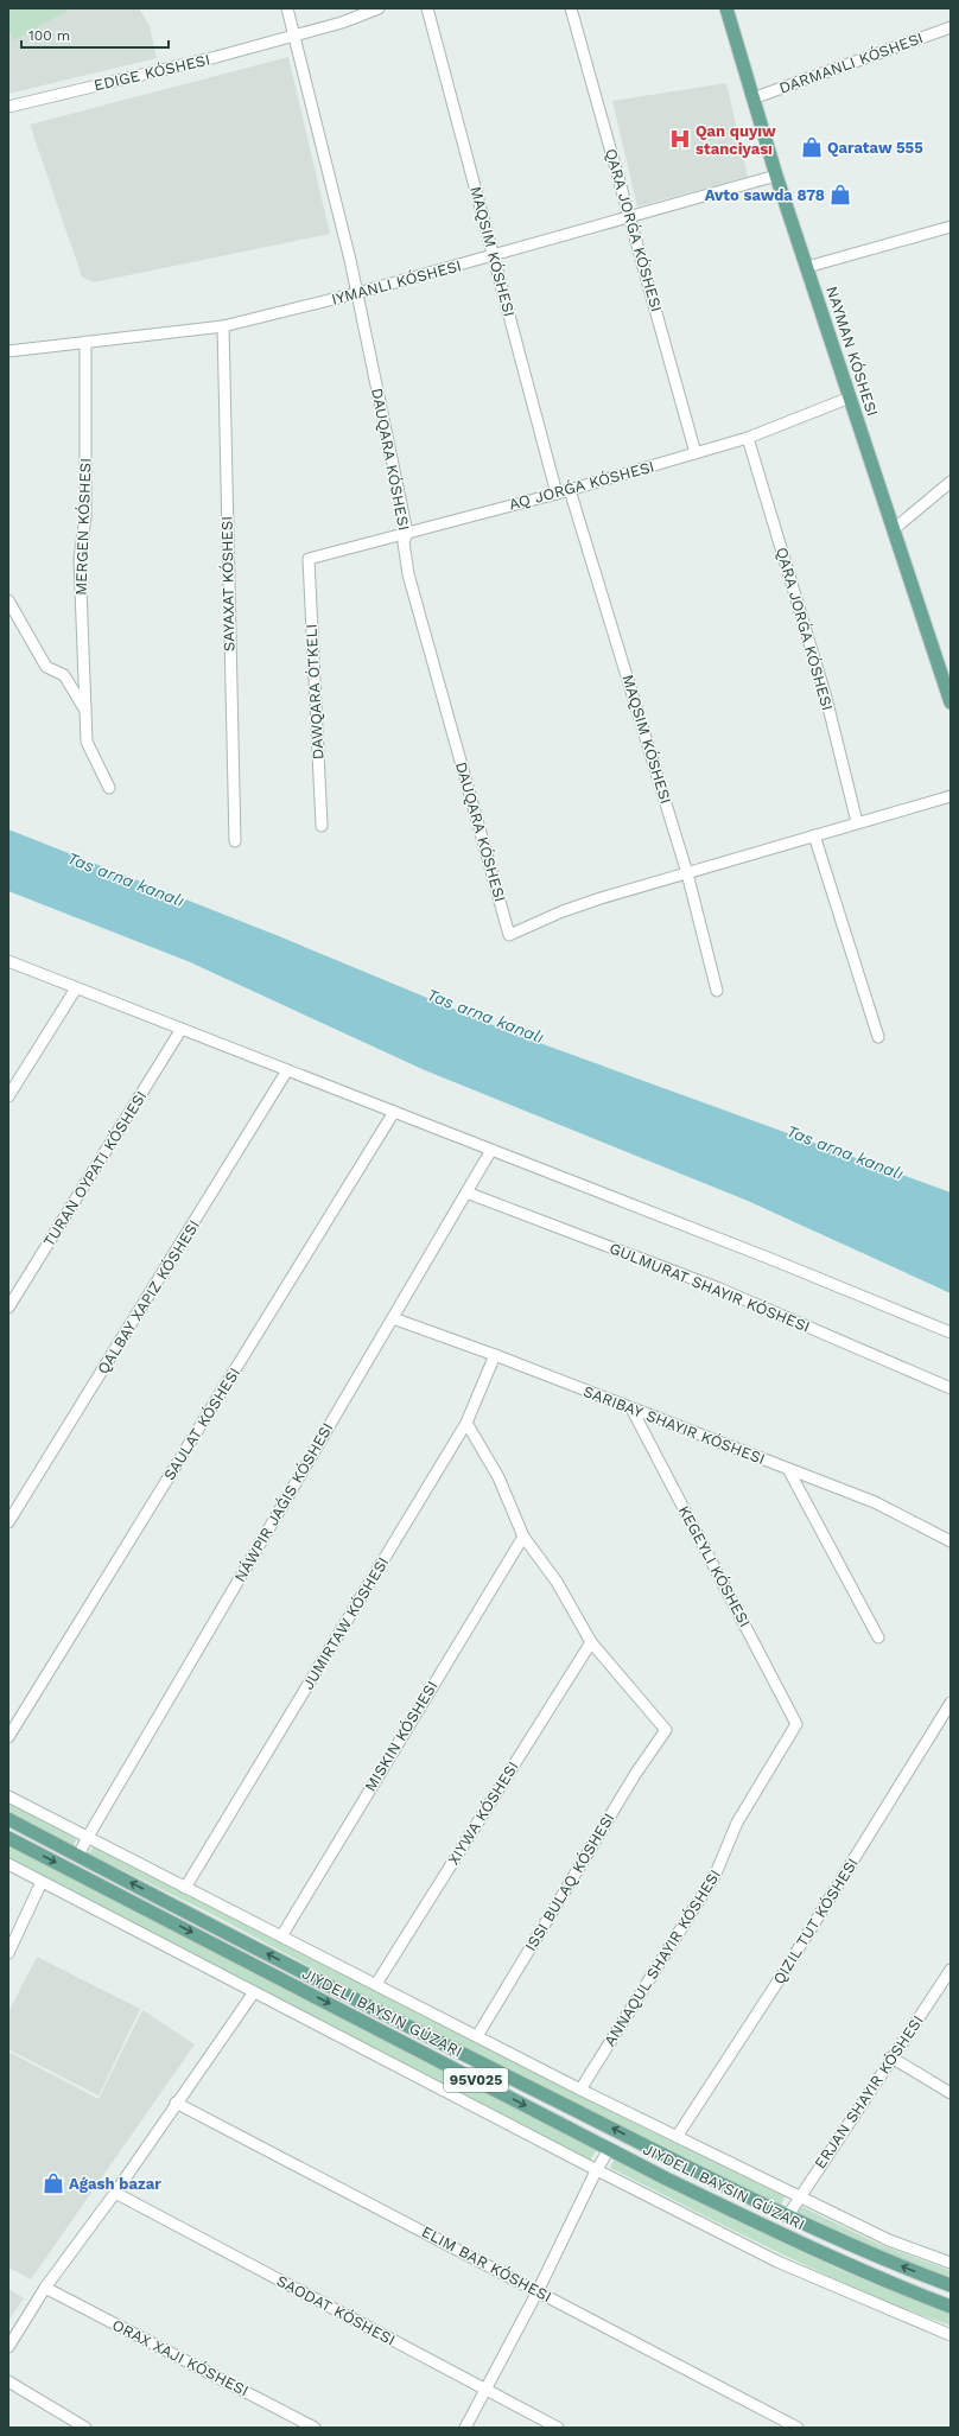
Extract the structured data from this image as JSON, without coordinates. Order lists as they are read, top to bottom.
{
  "streets": {
    "main road": ["NAYMAN KÓSHESI", "95V025"],
    "street": [
      "EDIGE KÓSHESI",
      "QARA JORǴA KÓSHESI",
      "DAUQARA KÓSHESI",
      "AQ JORǴA KÓSHESI",
      "MERGEN KÓSHESI",
      "SAYAXAT KÓSHESI",
      "DAWQARA ÓTKELI",
      "SAULAT KÓSHESI",
      "KEGEYLI KÓSHESI",
      "MISKIN KÓSHESI",
      "XIYWA KÓSHESI",
      "ELIM BAR KÓSHESI",
      "SAODAT KÓSHESI"
    ]
  },
  "crossings": [
    ["EDIGE KÓSHESI", "DAUQARA KÓSHESI"],
    ["QARA JORǴA KÓSHESI", "AQ JORǴA KÓSHESI"],
    ["NAYMAN KÓSHESI", "AQ JORǴA KÓSHESI"],
    ["DAUQARA KÓSHESI", "AQ JORǴA KÓSHESI"],
    ["AQ JORǴA KÓSHESI", "DAWQARA ÓTKELI"]
  ],
  "water": ["Tas arna kanalı"],
  "places": {
    "hospital": ["Qan quyıw stanciyası"],
    "shop": ["Qarataw 555", "Avto sawda 878", "Aǵash bazar"]
  },
  "scale_bar": "100 m"
}
